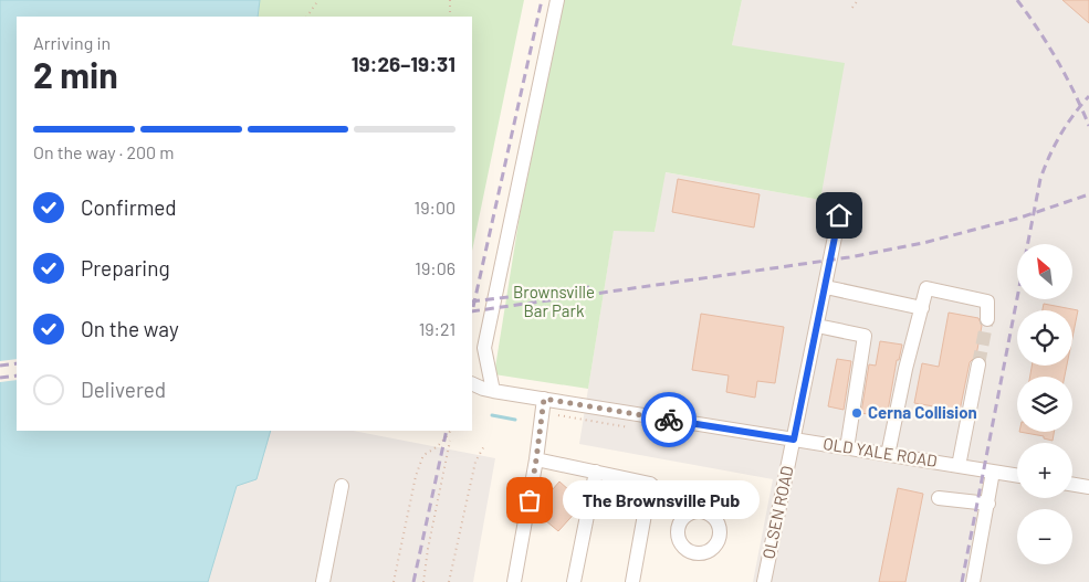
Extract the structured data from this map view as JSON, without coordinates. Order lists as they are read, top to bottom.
{
  "streets": {
    "street": ["OLD YALE ROAD", "OLSEN ROAD"]
  },
  "crossings": [
    ["OLD YALE ROAD", "OLSEN ROAD"]
  ],
  "parks": ["Brownsville Bar Park"],
  "places": ["Cerna Collision", "The Brownsville Pub"],
  "north": "top left",
  "page": {
    "heading": ["2 min", "Arriving in", "19:26–19:31"],
    "bar": "On the way · 200 m",
    "list": [
      ["Confirmed", "19:00"],
      ["Preparing", "19:06"],
      ["On the way", "19:21"],
      "Delivered"
    ],
    "map_buttons": ["+", "−"],
    "bubble": "The Brownsville Pub"
  }
}
